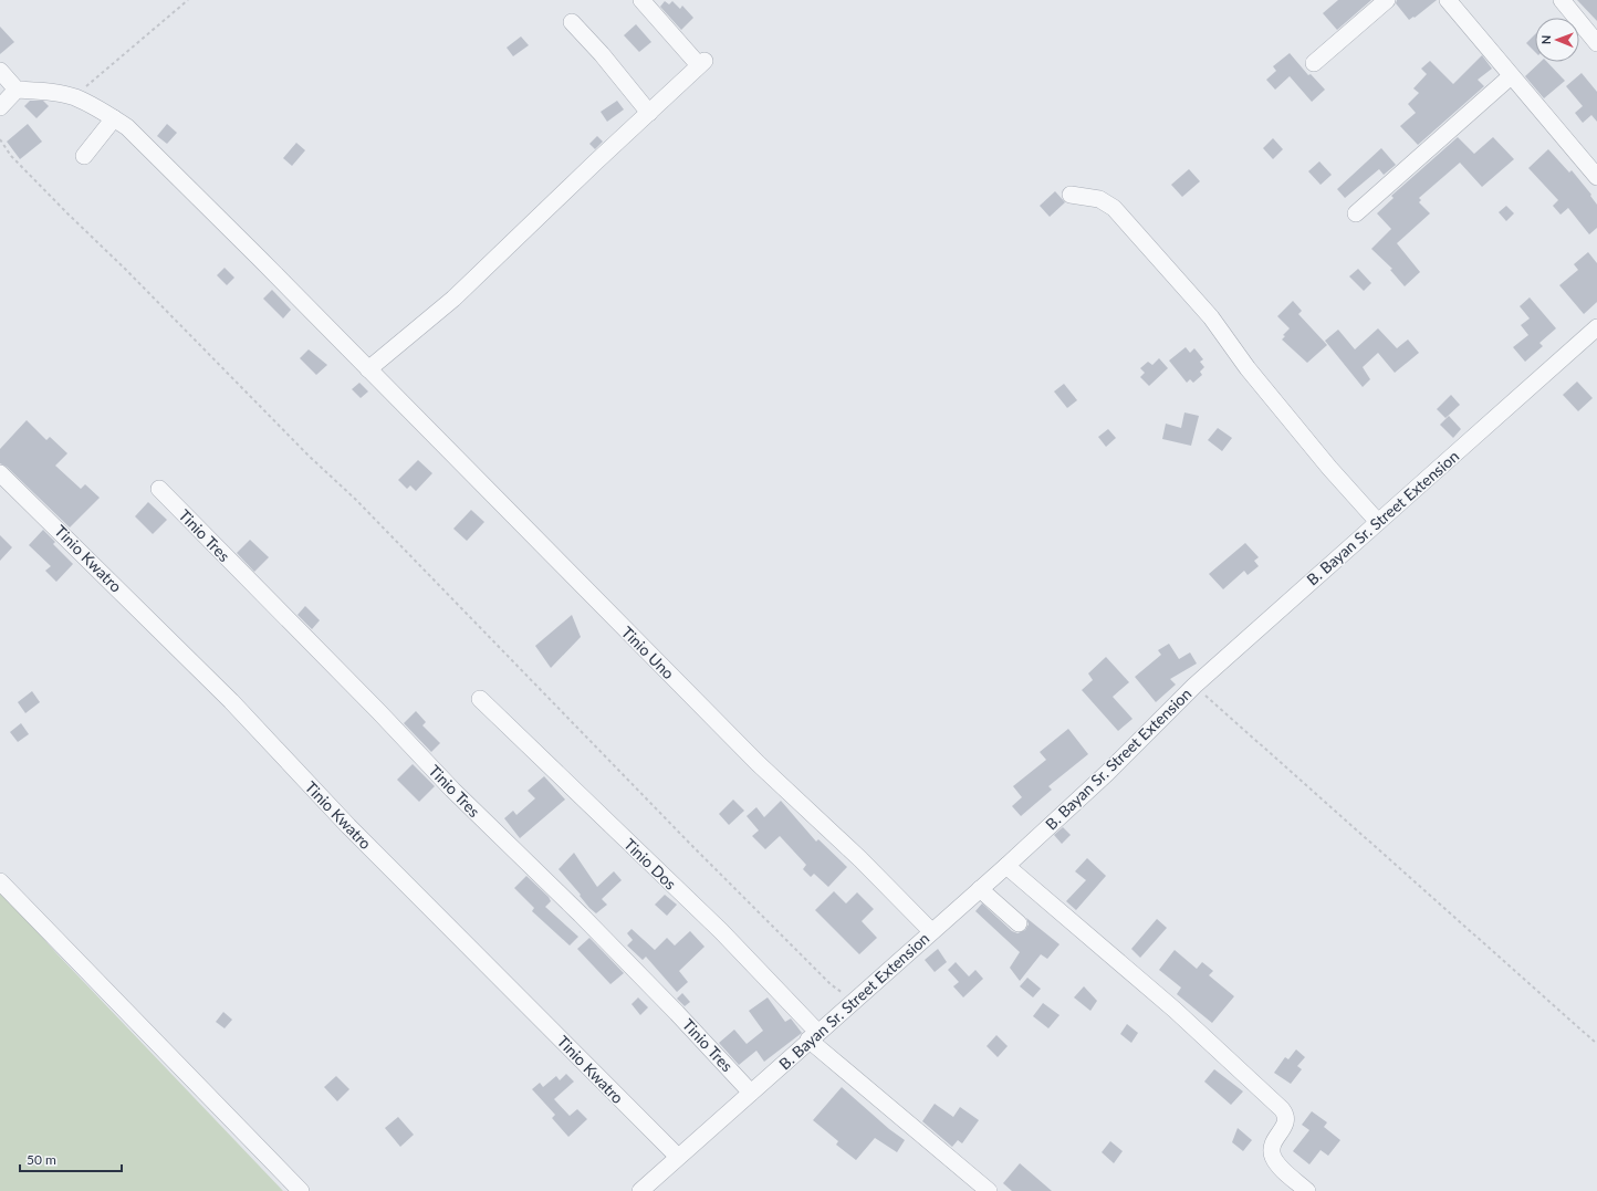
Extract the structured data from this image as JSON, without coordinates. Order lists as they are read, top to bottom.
{
  "streets": {
    "street": [
      "B. Bayan Sr. Street Extension",
      "Tinio Tres",
      "Tinio Kwatro",
      "Tinio Uno",
      "Tinio Dos"
    ]
  },
  "crossings": [
    ["B. Bayan Sr. Street Extension", "Tinio Tres"],
    ["B. Bayan Sr. Street Extension", "Tinio Kwatro"],
    ["B. Bayan Sr. Street Extension", "Tinio Uno"],
    ["B. Bayan Sr. Street Extension", "Tinio Dos"]
  ],
  "scale_bar": "50 m",
  "north": "left"
}
